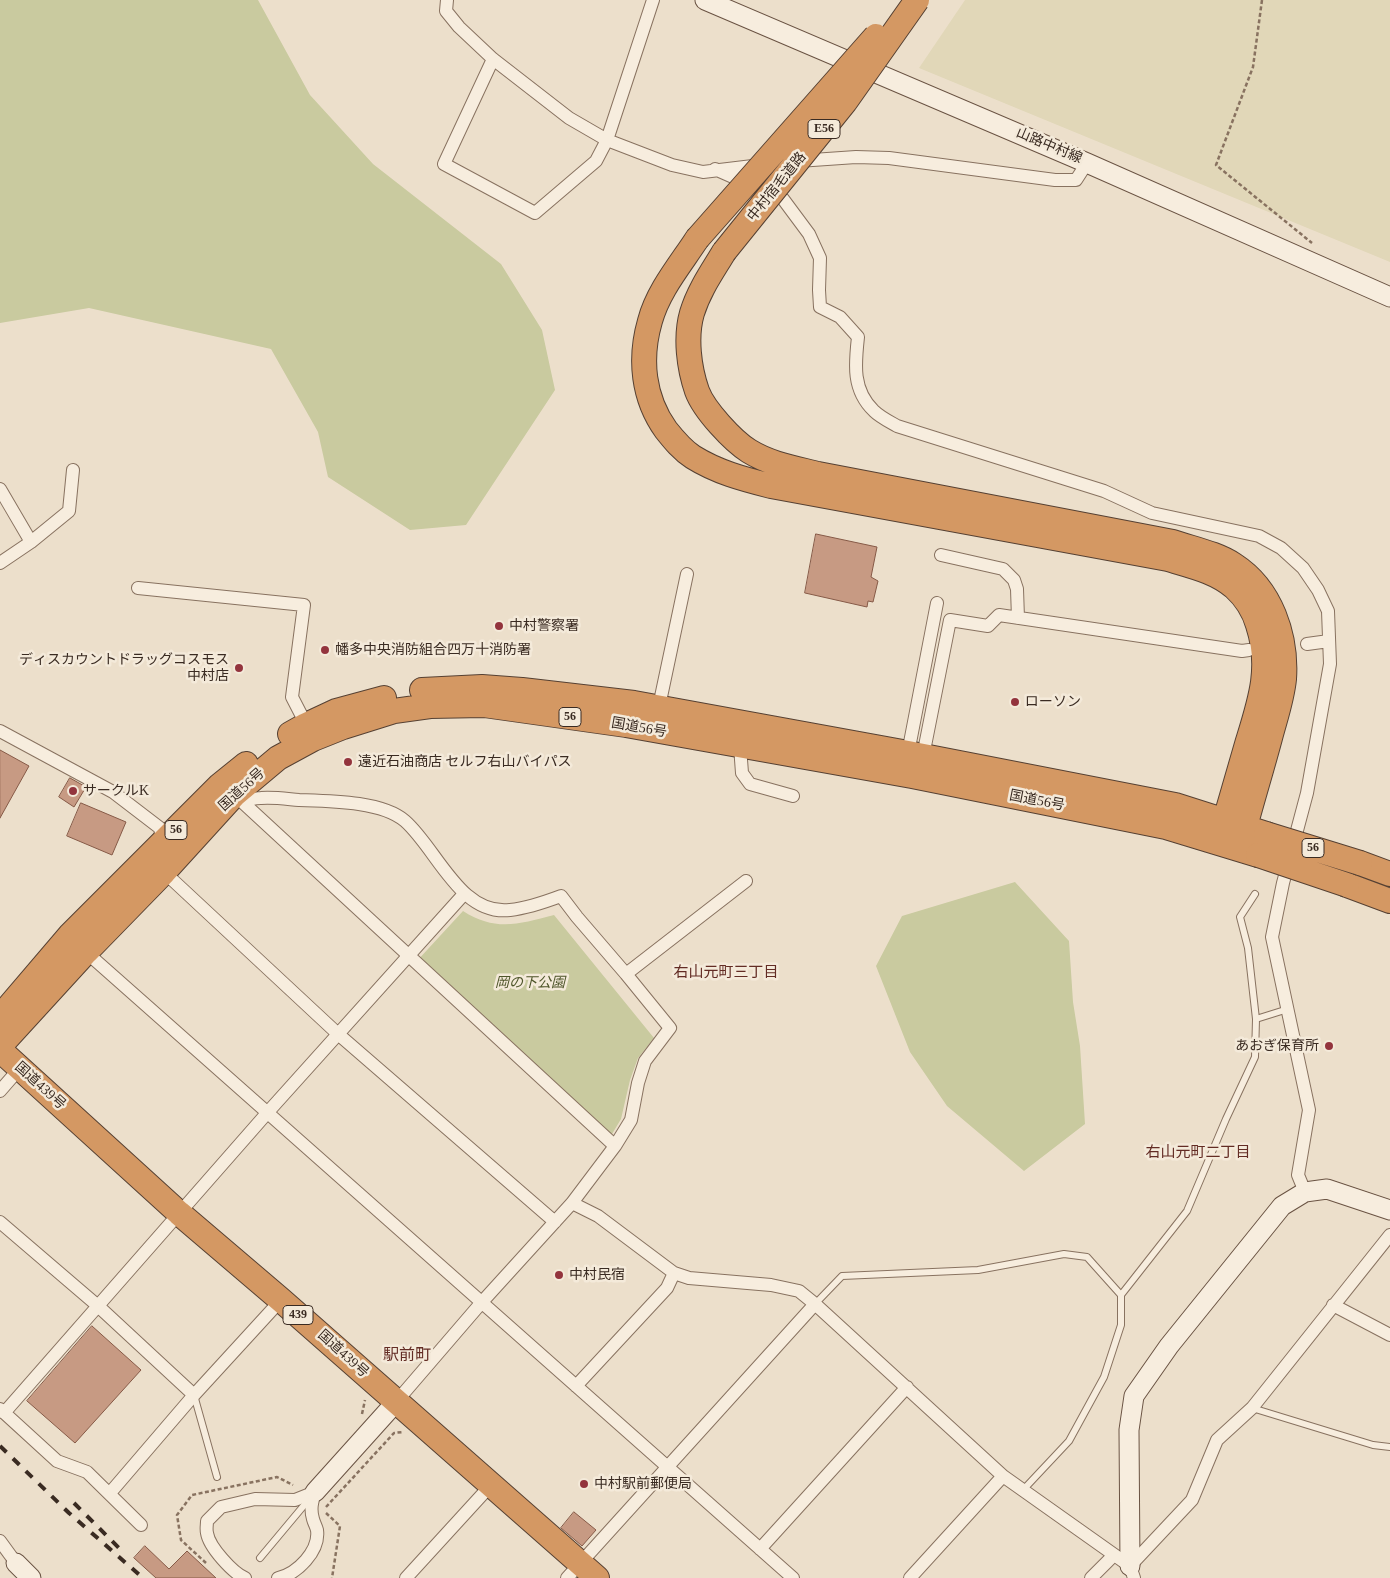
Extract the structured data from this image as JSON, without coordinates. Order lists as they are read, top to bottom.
{
  "streets": {
    "highway": [
      "E56",
      "中村宿毛道路",
      "56",
      "国道56号",
      "国道439号",
      "439"
    ],
    "main road": ["山路中村線"]
  },
  "crossings": [
    ["中村宿毛道路", "国道56号"]
  ],
  "districts": ["右山元町三丁目", "右山元町二丁目", "駅前町"],
  "parks": ["岡の下公園"],
  "places": [
    "中村警察署",
    "幡多中央消防組合四万十消防署",
    "ディスカウントドラッグコスモス 中村店",
    "ローソン",
    "遠近石油商店 セルフ右山バイパス",
    "サークルK",
    "あおぎ保育所",
    "中村民宿",
    "中村駅前郵便局"
  ]
}
